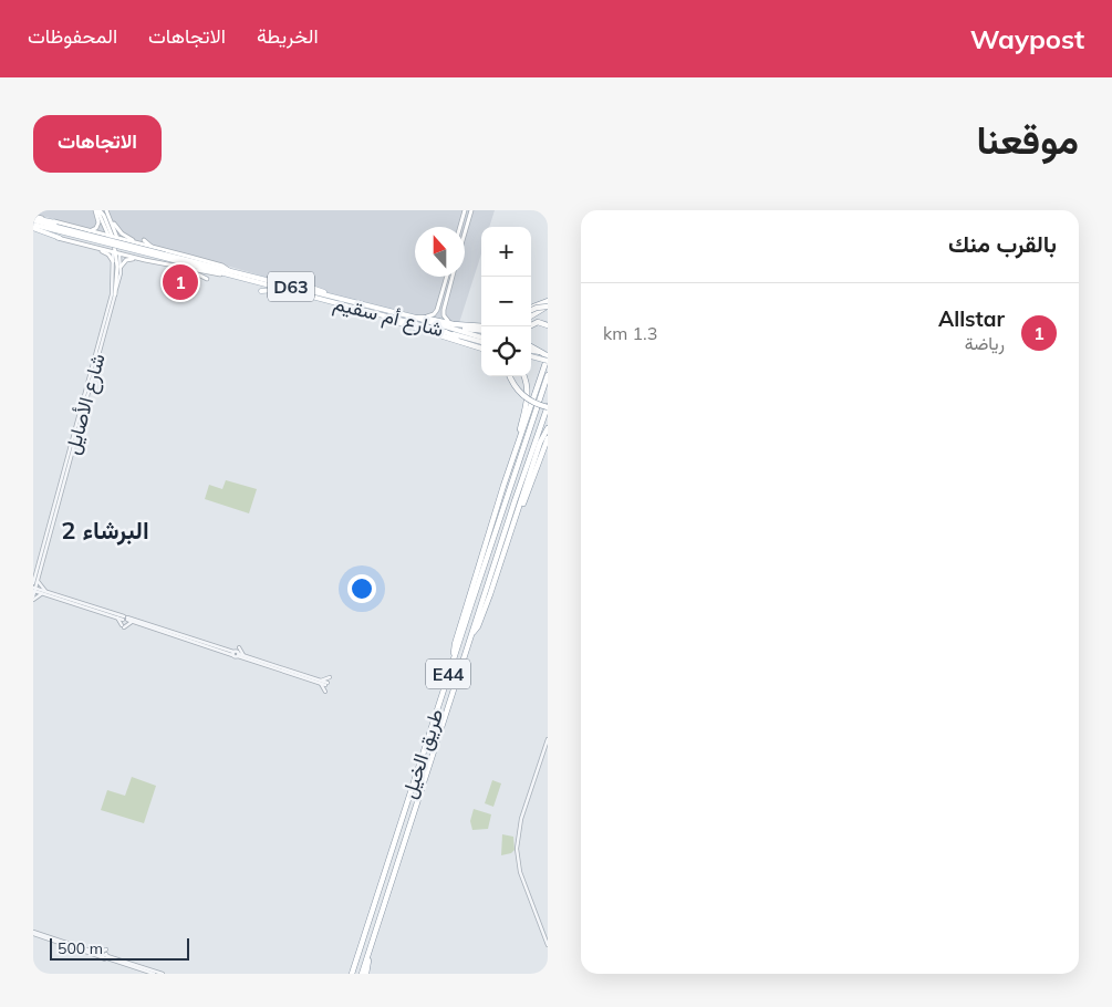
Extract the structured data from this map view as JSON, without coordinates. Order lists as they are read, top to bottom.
{
  "streets": {
    "highway": ["E44", "طريق الخيل"],
    "main road": ["D63", "شارع أم سقيم", "شارع الأصايل"]
  },
  "districts": ["البرشاء 2"],
  "scale_bar": "500 m",
  "north": "top",
  "page": {
    "header": "Waypost",
    "nav": ["الخريطة", "الاتجاهات", "المحفوظات"],
    "title": "موقعنا",
    "buttons": "الاتجاهات",
    "heading": "بالقرب منك",
    "map_buttons": ["+", "−"],
    "pins": "1",
    "list": [
      {
        "mark": "1",
        "name": "Allstar",
        "note": "رياضة",
        "value": "1.3 km"
      }
    ],
    "scale": "500 m"
  }
}
